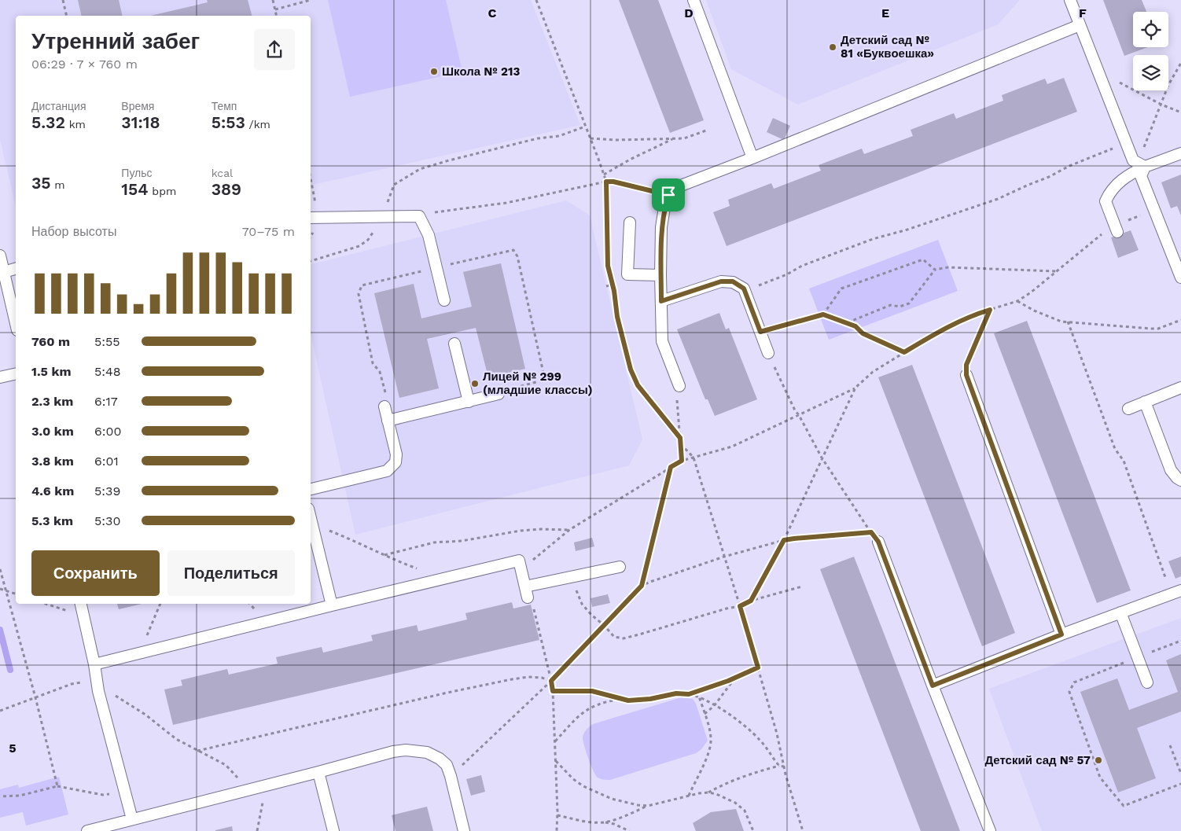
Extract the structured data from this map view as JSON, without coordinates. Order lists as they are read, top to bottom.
{
  "places": [
    "Детский сад № 81 «Буквоешка»",
    "Школа № 213",
    "Лицей № 299 (младшие классы)",
    "Детский сад № 57"
  ],
  "page": {
    "heading": ["Утренний забег", "06:29 · 7 × 760 m"],
    "stats": [
      ["Дистанция", "5.32 km"],
      ["Время", "31:18"],
      ["Темп", "5:53 /km"],
      ["35 m"],
      ["Пульс", "154 bpm"],
      ["kcal", "389"]
    ],
    "chart": ["Набор высоты", "70–75 m"],
    "list": [
      {
        "name": "760 m",
        "note": "5:55"
      },
      {
        "name": "1.5 km",
        "note": "5:48"
      },
      {
        "name": "2.3 km",
        "note": "6:17"
      },
      {
        "name": "3.0 km",
        "note": "6:00"
      },
      {
        "name": "3.8 km",
        "note": "6:01"
      },
      {
        "name": "4.6 km",
        "note": "5:39"
      },
      {
        "name": "5.3 km",
        "note": "5:30"
      }
    ],
    "buttons": ["Сохранить", "Поделиться"]
  },
  "grid": {
    "columns": [
      "C",
      "D",
      "E",
      "F"
    ],
    "rows": ["5"]
  }
}
